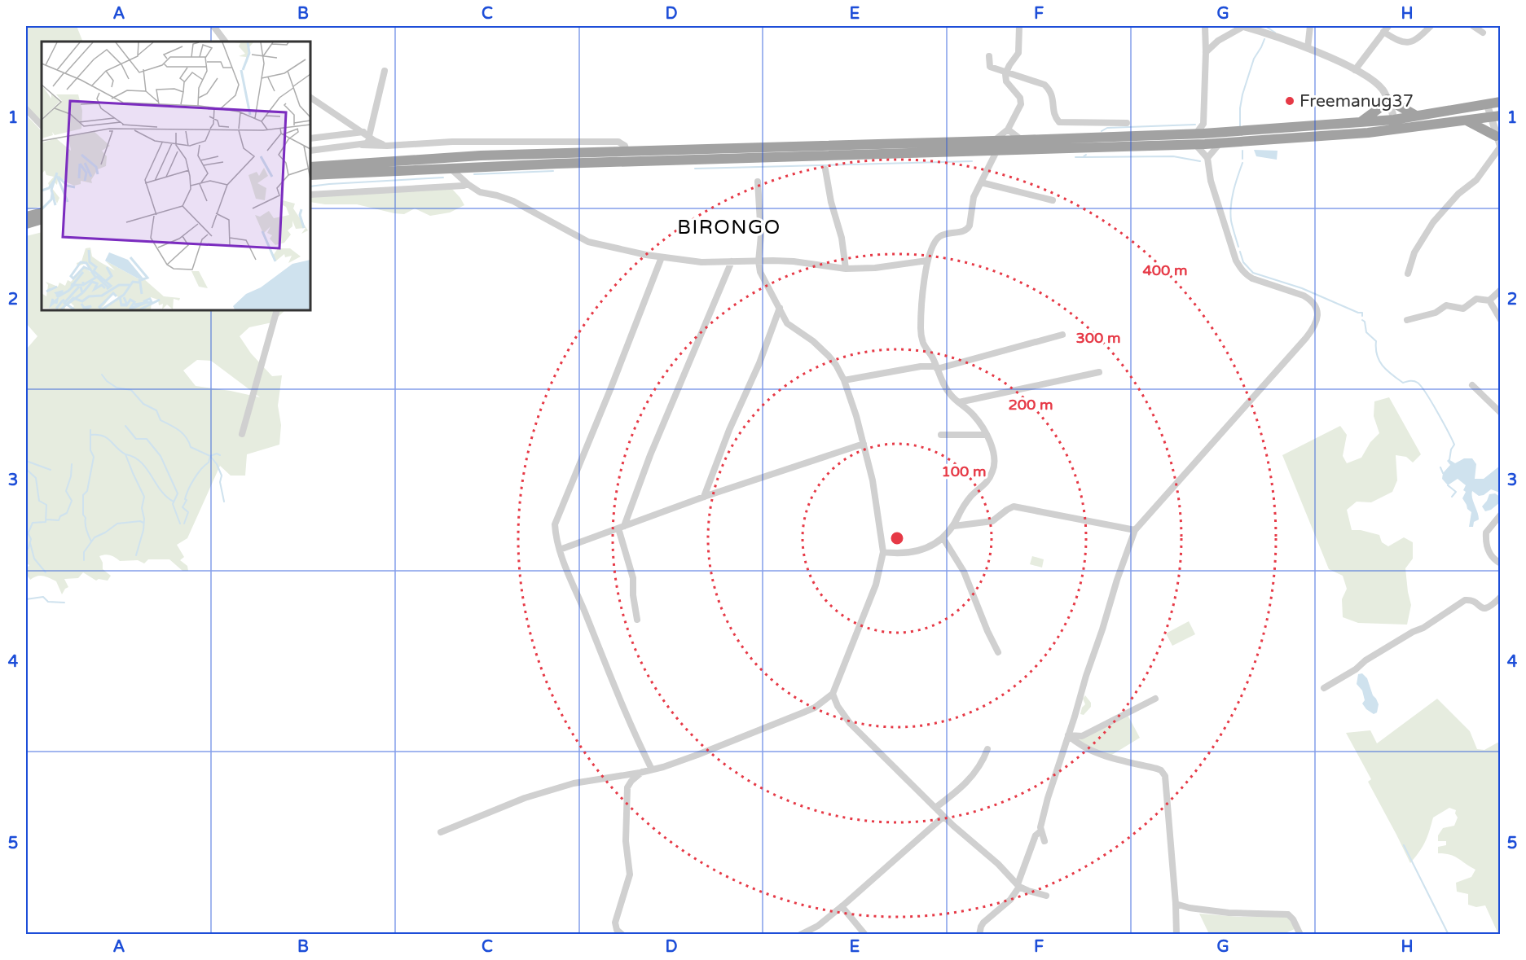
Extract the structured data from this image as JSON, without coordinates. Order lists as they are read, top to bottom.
{
  "districts": ["BIRONGO"],
  "places": ["Freemanug37"],
  "grid": {
    "columns": [
      "A",
      "B",
      "C",
      "D",
      "E",
      "F",
      "G",
      "H"
    ],
    "rows": [
      "1",
      "2",
      "3",
      "4",
      "5"
    ]
  },
  "rings": [
    "400 m",
    "300 m",
    "200 m",
    "100 m"
  ]
}
